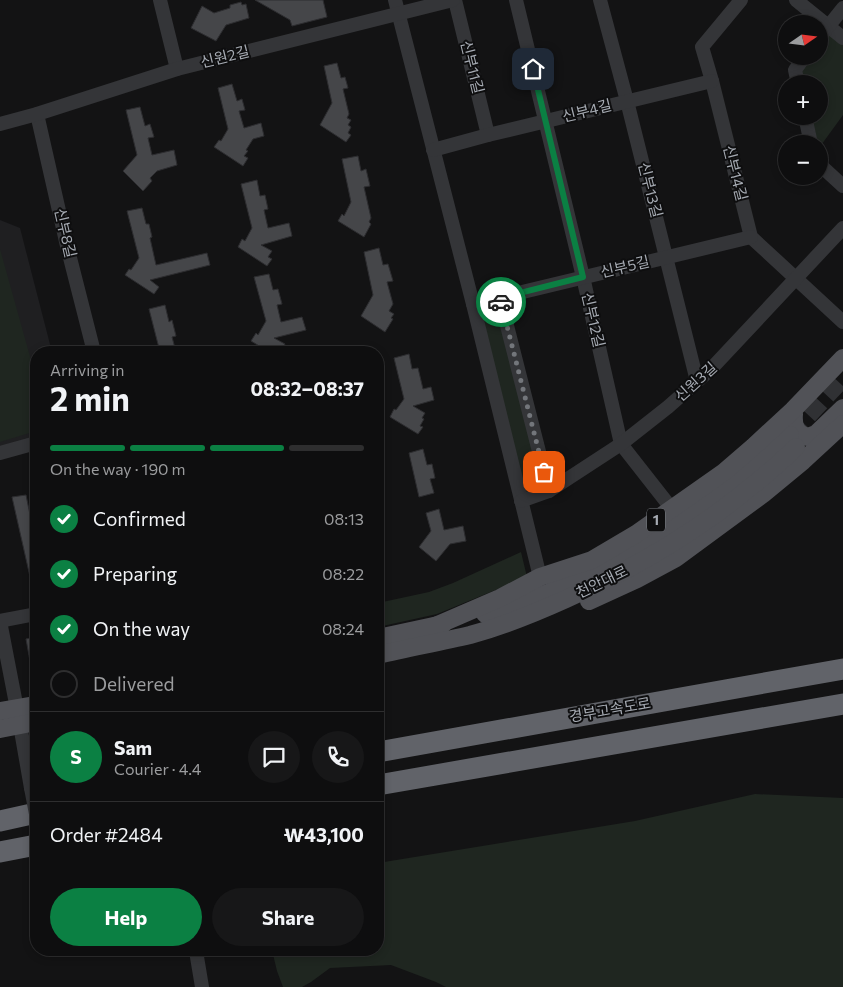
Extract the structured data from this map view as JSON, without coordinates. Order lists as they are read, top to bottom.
{
  "streets": {
    "highway": ["경부고속도로"],
    "main road": ["1", "천안대로"],
    "street": [
      "신원2길",
      "신부11길",
      "신부4길",
      "신부14길",
      "신부13길",
      "신부8길",
      "신부5길",
      "신부12길",
      "신원3길"
    ]
  },
  "crossings": [
    ["신원2길", "신부11길"],
    ["신원2길", "신부8길"],
    ["신부11길", "신부4길"],
    ["신부4길", "신부14길"],
    ["신부4길", "신부13길"],
    ["신부4길", "신부12길"],
    ["신부14길", "신부5길"],
    ["신부13길", "신부5길"],
    ["신부13길", "신원3길"],
    ["신부5길", "신부12길"],
    ["신부12길", "신원3길"],
    ["신부12길", "1"],
    ["1", "천안대로"]
  ],
  "north": "right",
  "page": {
    "map_buttons": ["+", "−"],
    "heading": ["2 min", "Arriving in", "08:32–08:37"],
    "panel": [
      "Sam",
      "Courier · 4.4",
      "Order #2484",
      "₩43,100"
    ],
    "bar": "On the way · 190 m",
    "list": [
      ["Confirmed", "08:13"],
      ["Preparing", "08:22"],
      ["On the way", "08:24"],
      "Delivered"
    ],
    "round": "S",
    "buttons": ["Help", "Share"]
  }
}
